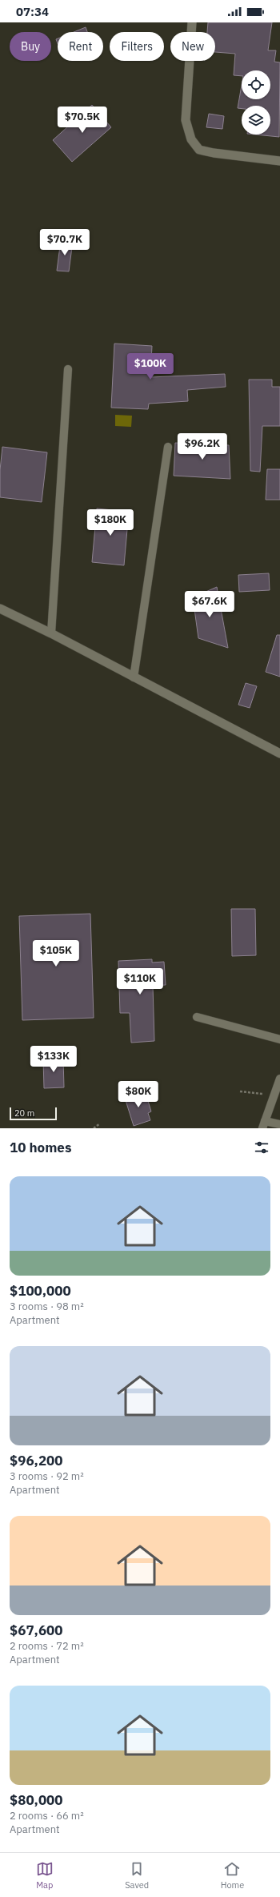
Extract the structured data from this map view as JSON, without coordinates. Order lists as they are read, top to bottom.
{
  "scale_bar": "20 m",
  "page": {
    "status": "07:34",
    "chip": [
      "Buy",
      "Rent",
      "Filters",
      "New"
    ],
    "price": [
      "$70.5K",
      "$70.7K",
      "$100K",
      "$96.2K",
      "$180K",
      "$67.6K",
      "$105K",
      "$110K",
      "$133K",
      "$80K"
    ],
    "scale": "20 m",
    "heading": "10 homes",
    "list": [
      {
        "name": "$100,000",
        "note": "3 rooms · 98 m² · Apartment"
      },
      {
        "name": "$96,200",
        "note": "3 rooms · 92 m² · Apartment"
      },
      {
        "name": "$67,600",
        "note": "2 rooms · 72 m² · Apartment"
      },
      {
        "name": "$80,000",
        "note": "2 rooms · 66 m² · Apartment"
      }
    ],
    "tabs": ["Map", "Saved", "Home"]
  }
}
